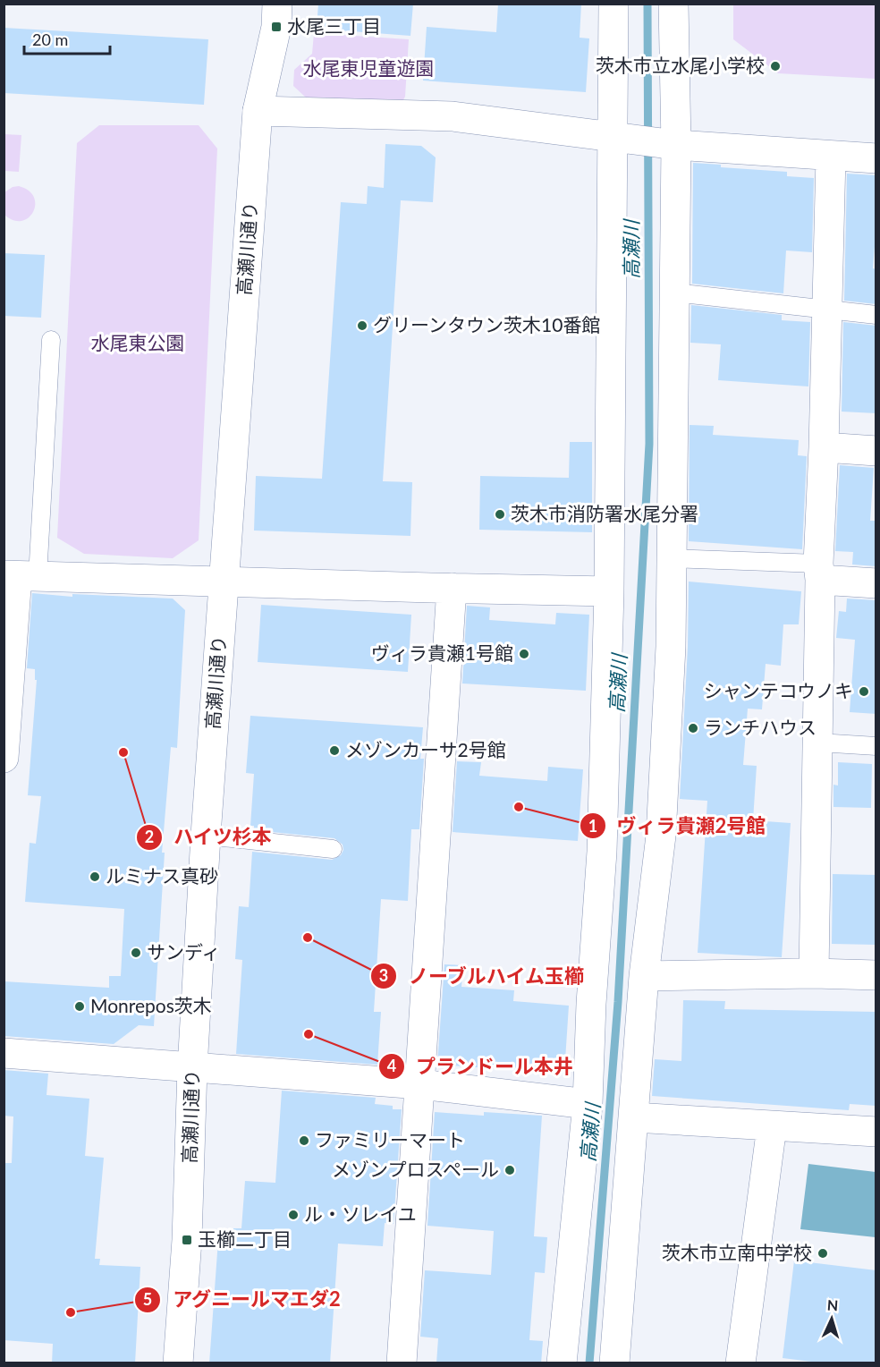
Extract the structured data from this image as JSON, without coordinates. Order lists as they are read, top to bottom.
{
  "streets": {
    "street": ["高瀬川通り"]
  },
  "water": ["高瀬川"],
  "parks": ["水尾東児童遊園", "水尾東公園"],
  "places": {
    "transit": ["水尾三丁目", "玉櫛二丁目"],
    "other": [
      "茨木市立水尾小学校",
      "グリーンタウン茨木10番館",
      "茨木市消防署水尾分署",
      "ヴィラ貴瀬1号館",
      "シャンテコウノキ",
      "ランチハウス",
      "メゾンカーサ2号館",
      "ハイツ杉本",
      "ヴィラ貴瀬2号館",
      "ルミナス真砂",
      "ノーブルハイム玉櫛",
      "サンディ",
      "Monrepos茨木",
      "プランドール本井",
      "ファミリーマート",
      "メゾンプロスペール",
      "ル・ソレイユ",
      "茨木市立南中学校",
      "アグニールマエダ2"
    ]
  },
  "scale_bar": "20 m",
  "north": "top"
}
